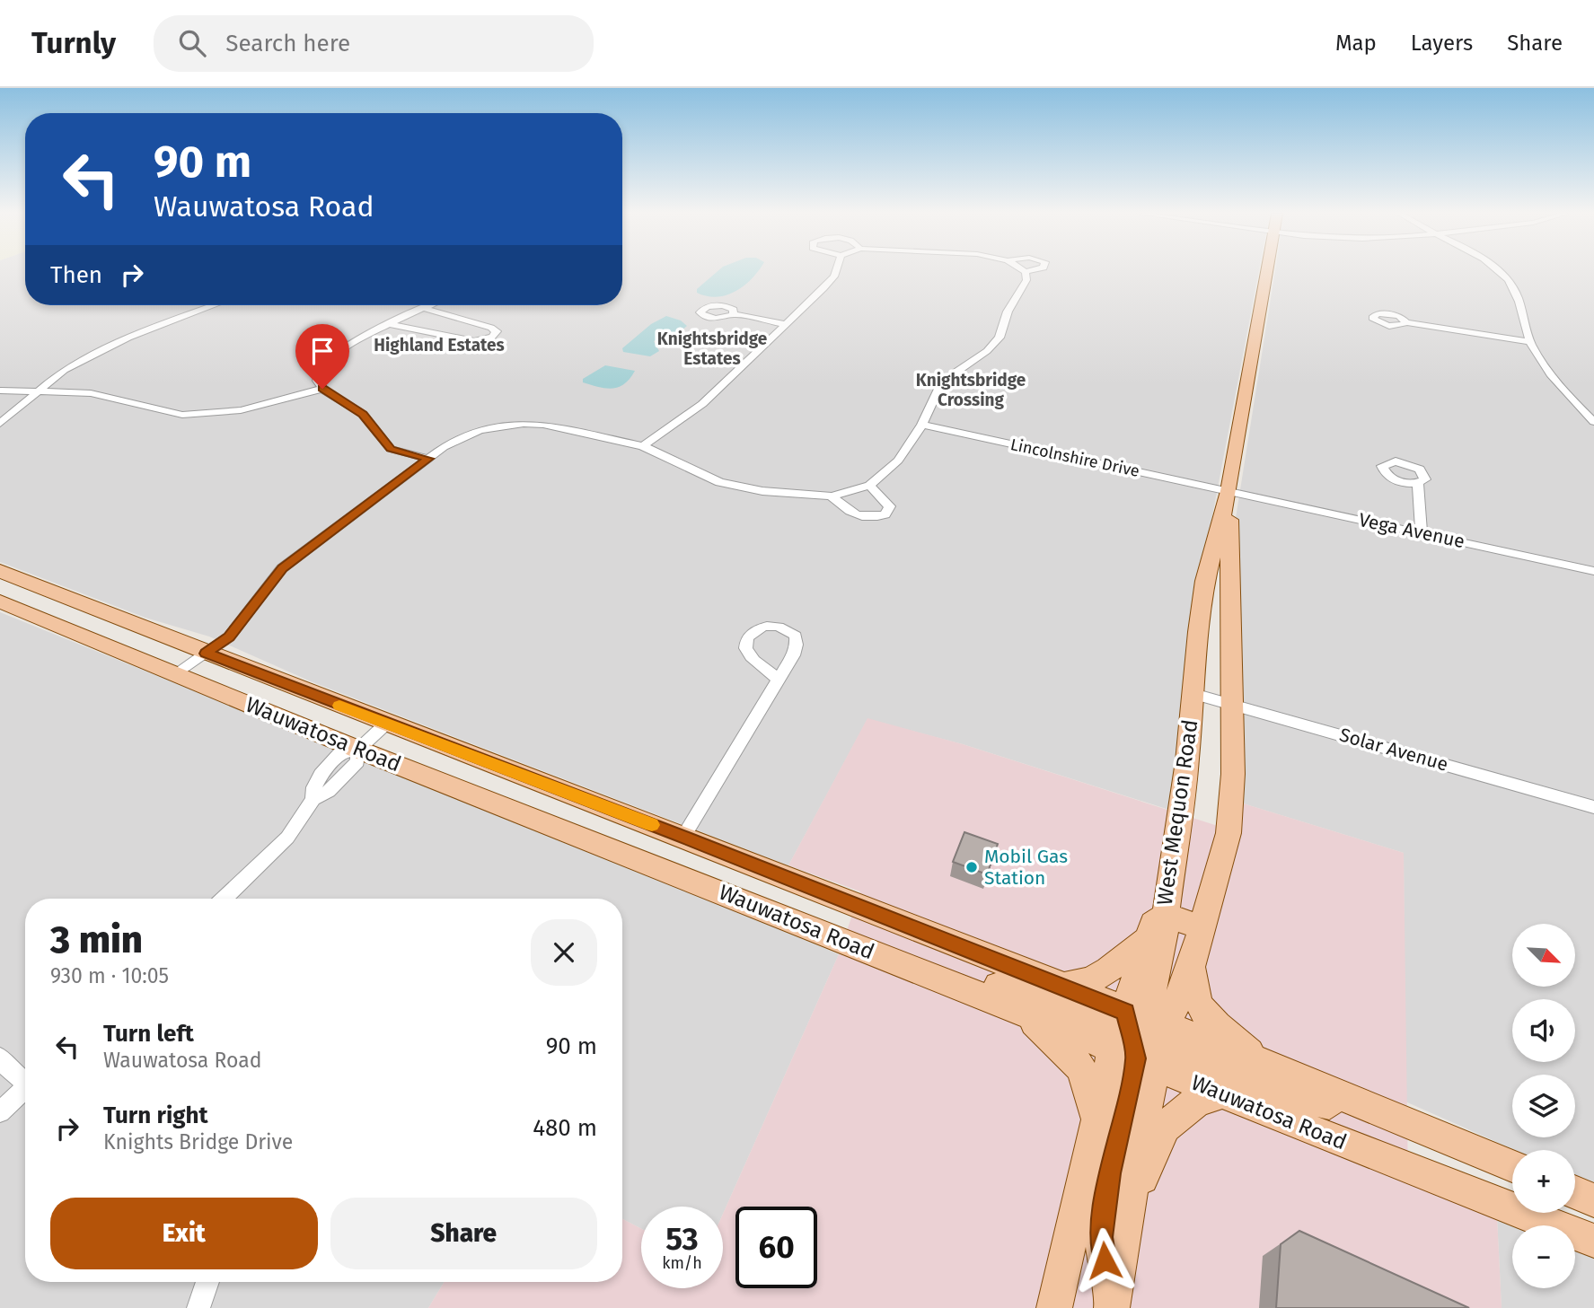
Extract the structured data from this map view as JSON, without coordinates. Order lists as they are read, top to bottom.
{
  "streets": {
    "main road": ["Wauwatosa Road", "West Mequon Road"],
    "street": ["Lincolnshire Drive", "Vega Avenue", "Solar Avenue"]
  },
  "crossings": [
    ["Lincolnshire Drive", "Vega Avenue"],
    ["Lincolnshire Drive", "West Mequon Road"],
    ["Vega Avenue", "West Mequon Road"],
    ["Wauwatosa Road", "West Mequon Road"],
    ["Solar Avenue", "West Mequon Road"]
  ],
  "districts": ["Knightsbridge Estates", "Highland Estates", "Knightsbridge Crossing"],
  "places": ["Mobil Gas Station"],
  "north": "bottom right",
  "page": {
    "header": "Turnly",
    "search": "Search here",
    "nav": ["Map", "Layers", "Share"],
    "turn": ["90 m", "Wauwatosa Road"],
    "then": "Then",
    "heading": ["3 min", "930 m · 10:05"],
    "map_buttons": ["+", "−"],
    "list": [
      {
        "name": "Turn left",
        "note": "Wauwatosa Road",
        "value": "90 m"
      },
      {
        "name": "Turn right",
        "note": "Knights Bridge Drive",
        "value": "480 m"
      }
    ],
    "buttons": ["Exit", "Share"],
    "speed": "53 km/h",
    "limit": "60"
  }
}
